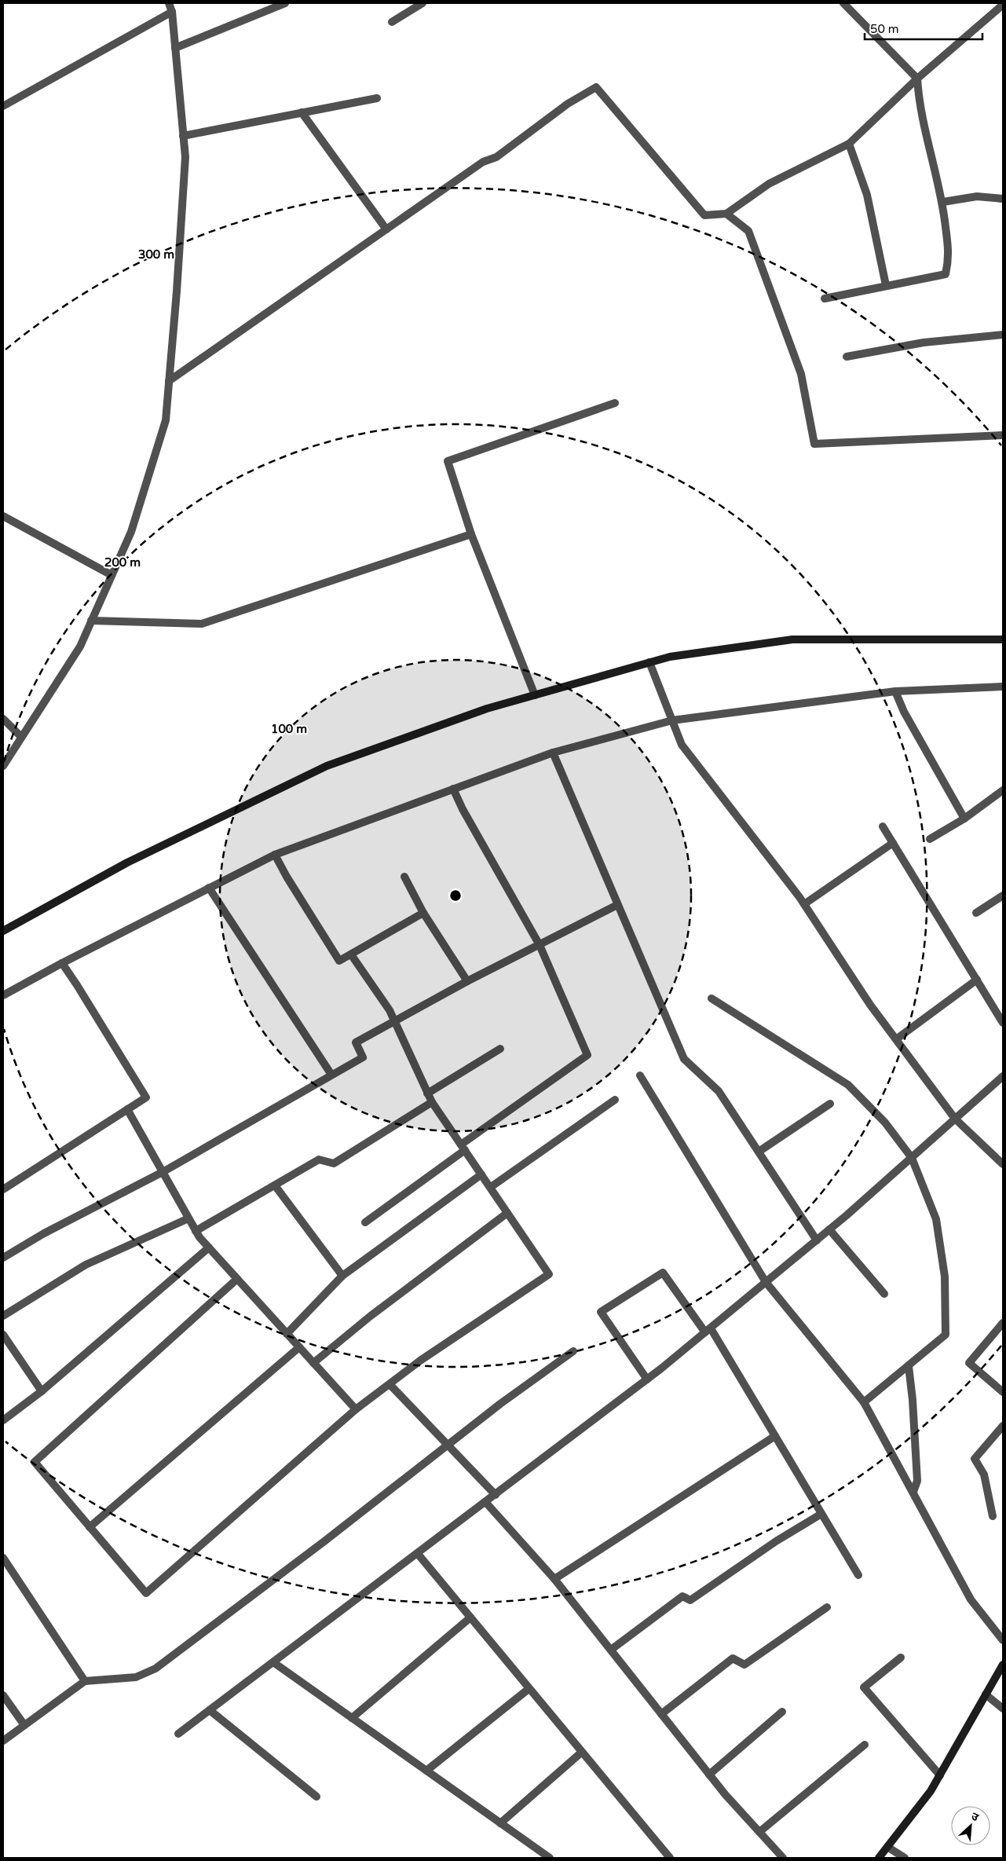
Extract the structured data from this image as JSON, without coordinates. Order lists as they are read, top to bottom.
{
  "scale_bar": "50 m",
  "north": "top right",
  "rings": ["300 m", "200 m", "100 m"]
}
